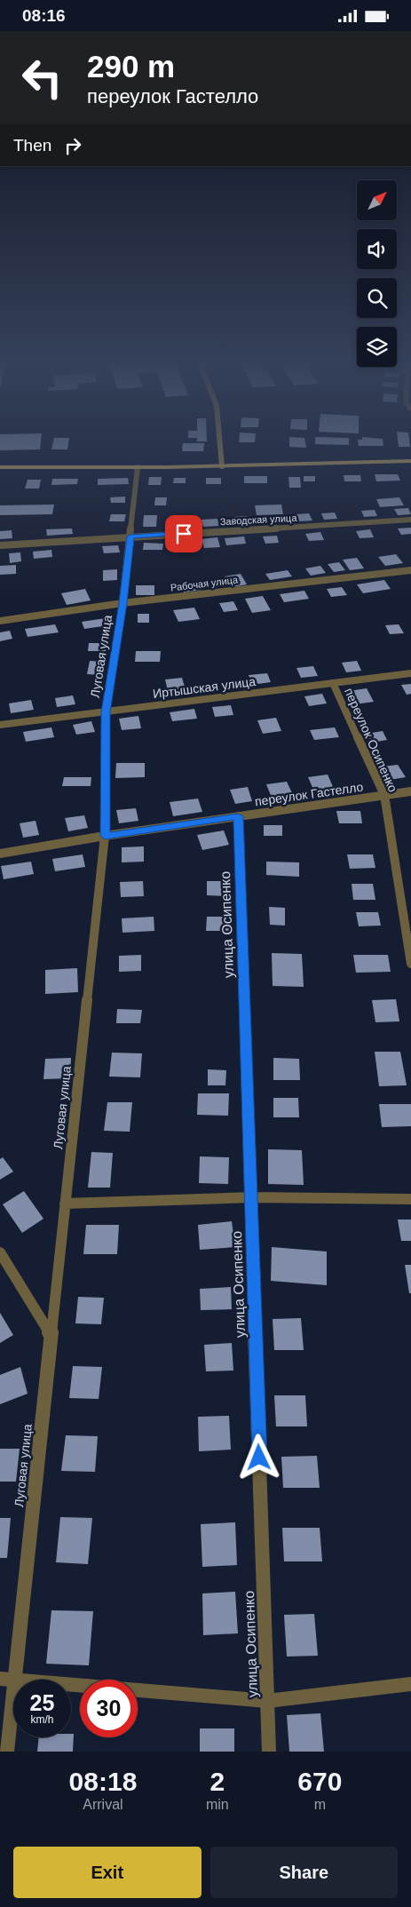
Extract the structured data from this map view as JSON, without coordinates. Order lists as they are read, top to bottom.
{
  "streets": {
    "street": [
      "Заводская улица",
      "Рабочая улица",
      "Луговая улица",
      "Иртышская улица",
      "переулок Осипенко",
      "переулок Гастелло",
      "улица Осипенко"
    ]
  },
  "crossings": [
    ["Заводская улица", "Луговая улица"],
    ["Рабочая улица", "Луговая улица"],
    ["Луговая улица", "Иртышская улица"],
    ["Луговая улица", "переулок Гастелло"],
    ["Иртышская улица", "переулок Осипенко"],
    ["переулок Осипенко", "переулок Гастелло"],
    ["переулок Гастелло", "улица Осипенко"]
  ],
  "north": "top right",
  "page": {
    "status": "08:16",
    "turn": ["290 m", "переулок Гастелло"],
    "then": "Then",
    "speed": "25 km/h",
    "limit": "30",
    "eta": [
      "08:18",
      "Arrival",
      "2",
      "min",
      "670",
      "m"
    ],
    "buttons": ["Exit", "Share"]
  }
}
